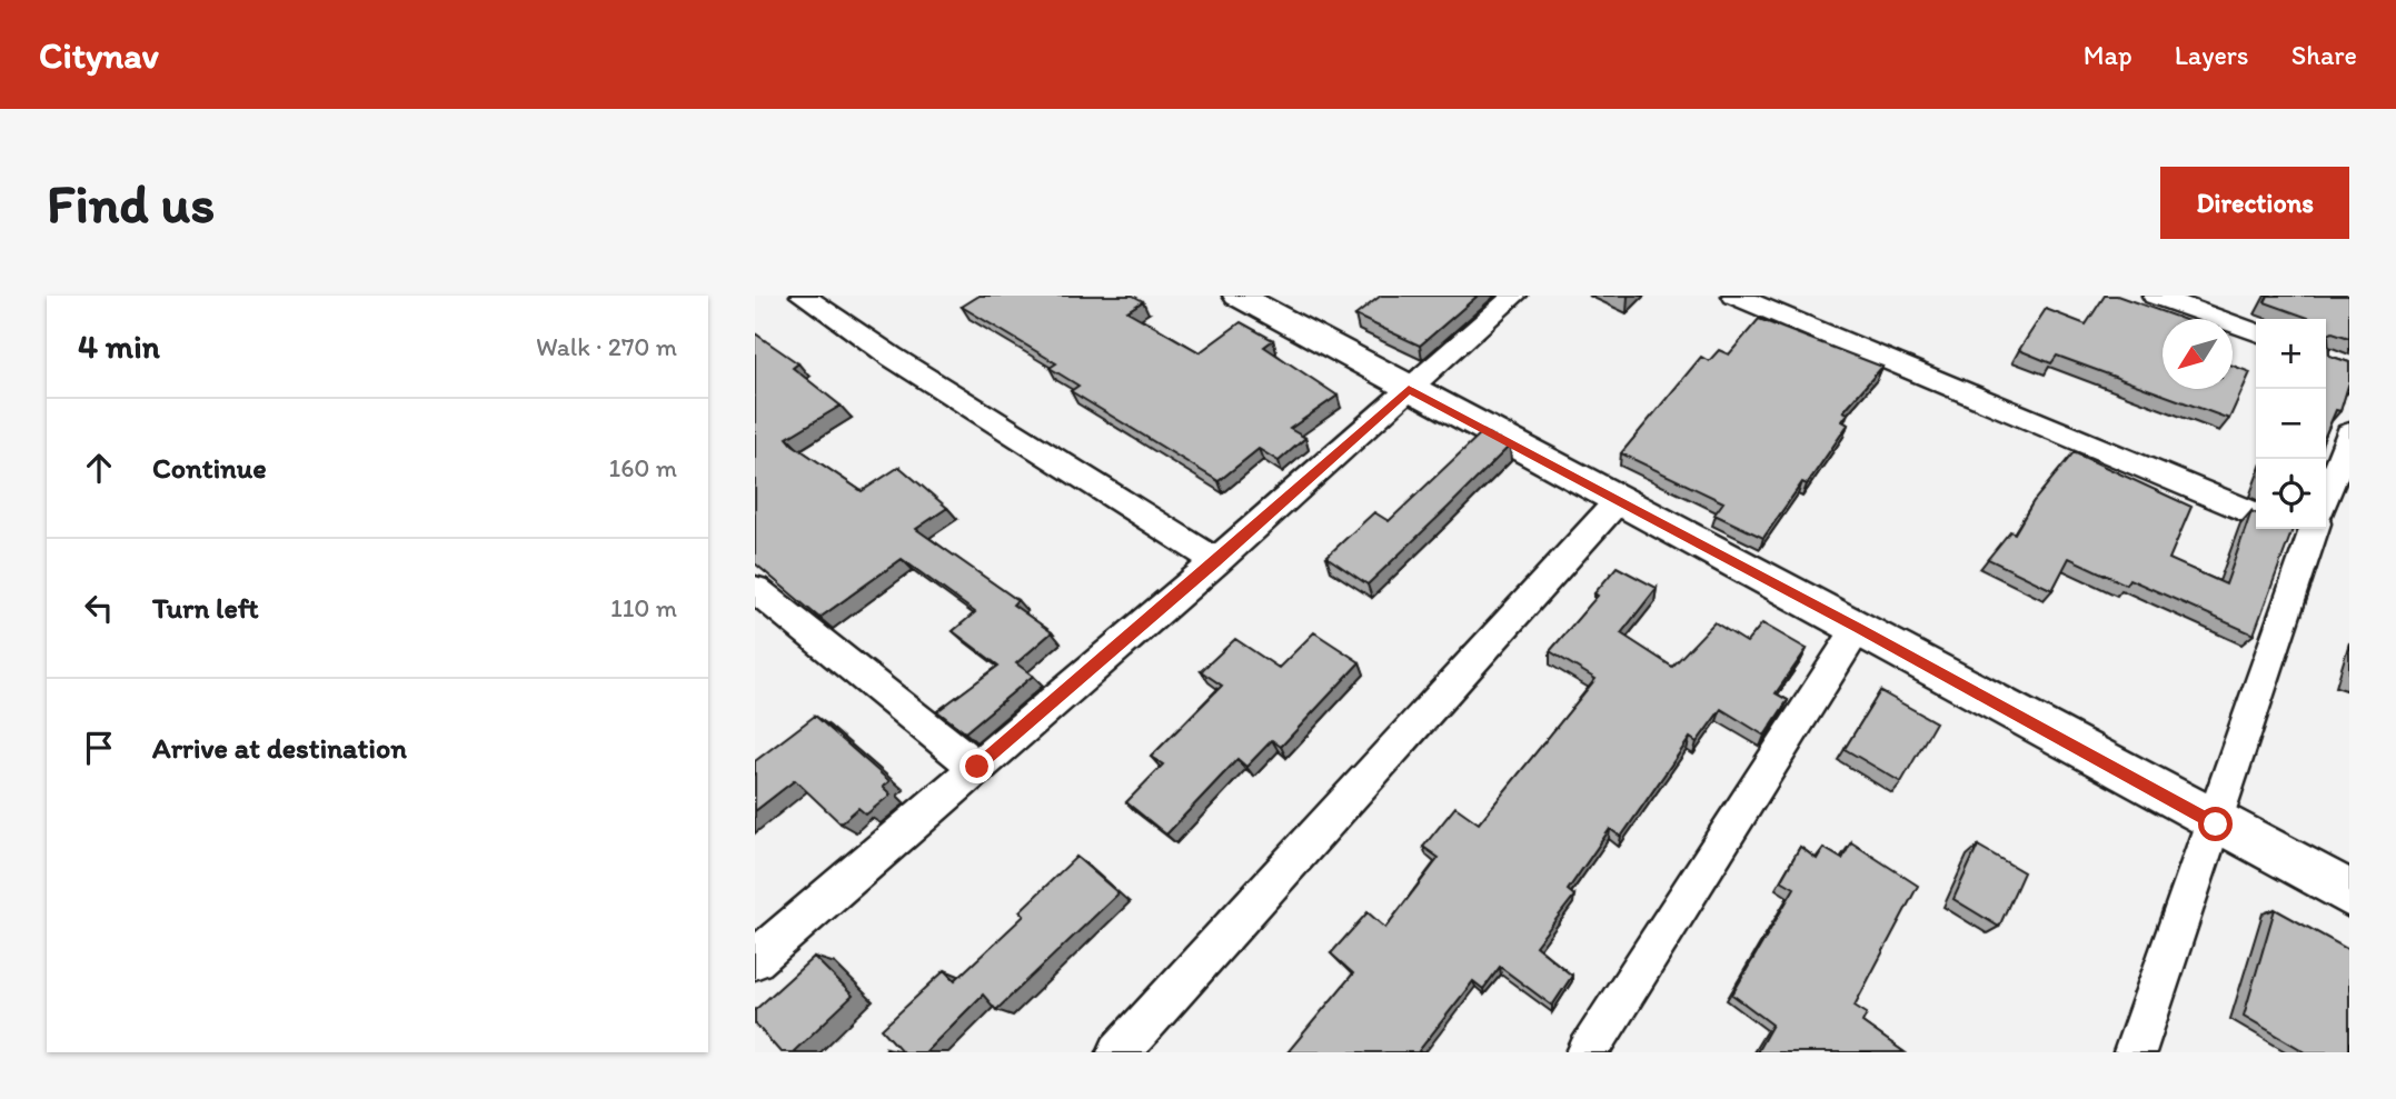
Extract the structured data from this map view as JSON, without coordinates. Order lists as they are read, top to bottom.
{
  "north": "bottom left",
  "page": {
    "header": "Citynav",
    "nav": ["Map", "Layers", "Share"],
    "buttons": "Directions",
    "title": "Find us",
    "heading": ["4 min", "Walk · 270 m"],
    "map_buttons": ["+", "−"],
    "list": [
      ["Continue", "160 m"],
      ["Turn left", "110 m"],
      "Arrive at destination"
    ]
  }
}
